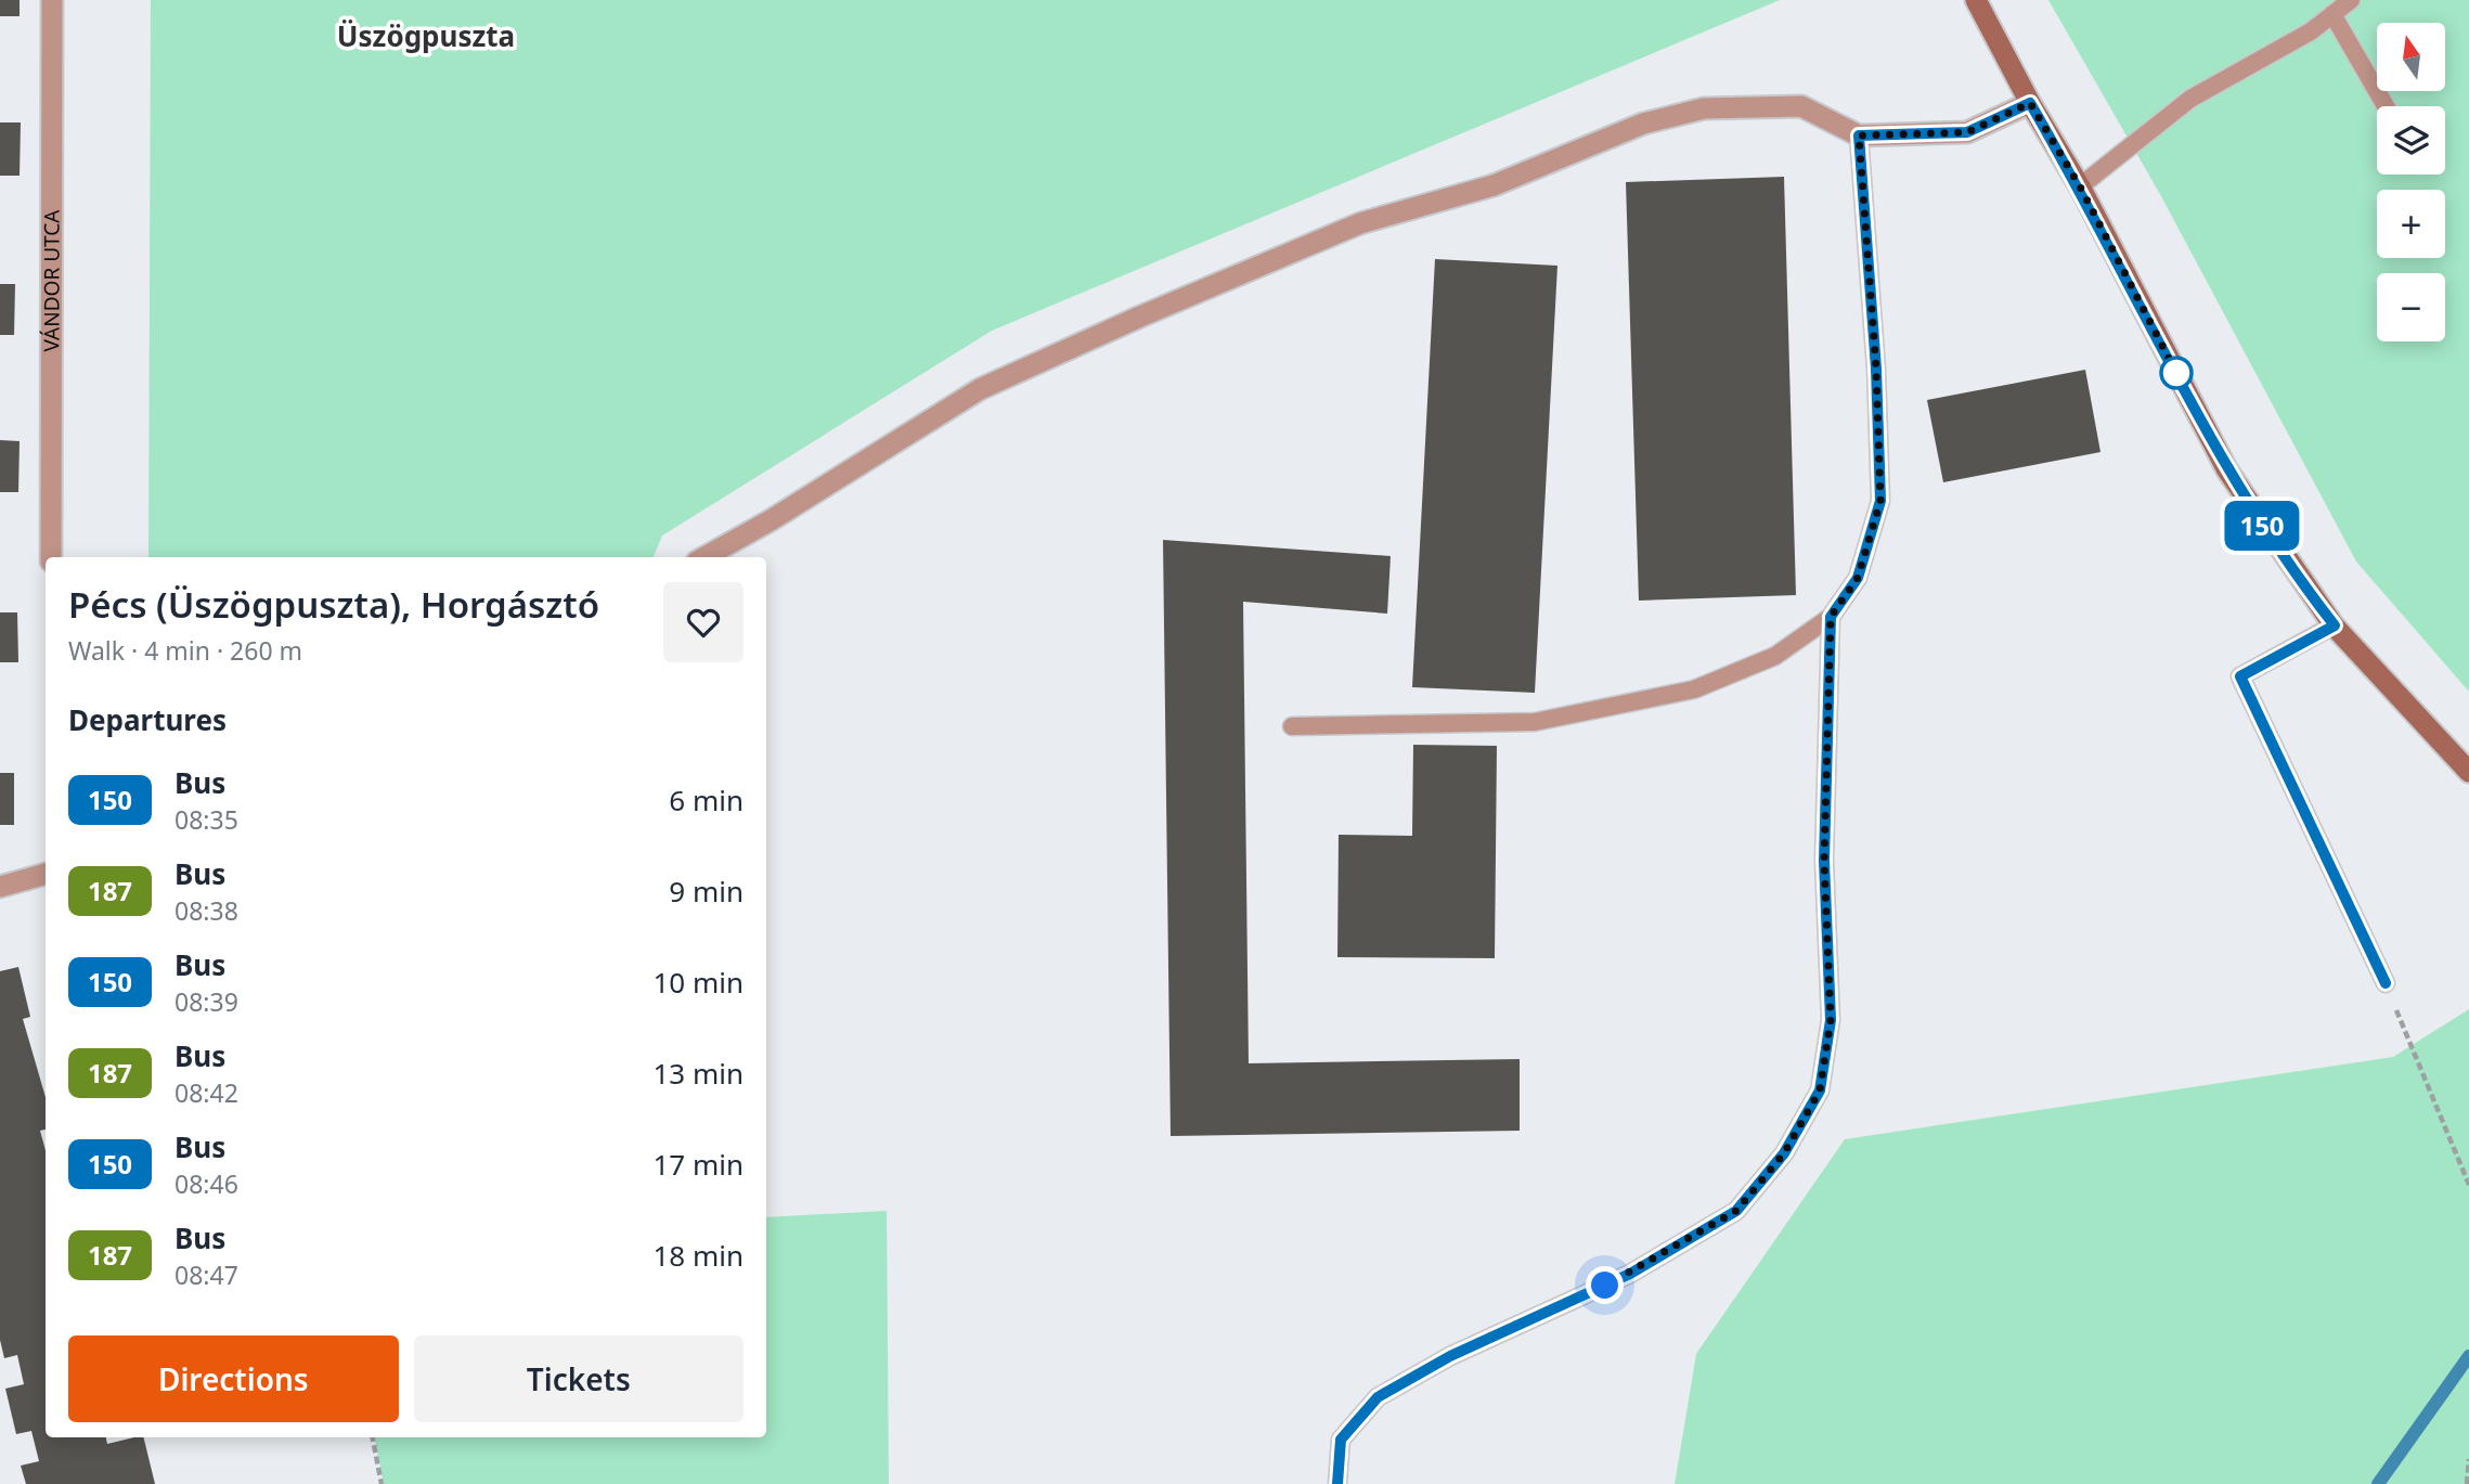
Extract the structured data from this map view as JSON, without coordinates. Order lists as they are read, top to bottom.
{
  "streets": {
    "street": ["VÁNDOR UTCA"]
  },
  "districts": ["Üszögpuszta"],
  "lines": ["bus line 150"],
  "north": "top",
  "page": {
    "on_map": "150",
    "map_buttons": ["+", "−"],
    "heading": [
      ["Pécs (Üszögpuszta), Horgásztó", "Walk · 4 min · 260 m"],
      "Departures"
    ],
    "list": [
      {
        "mark": "150",
        "name": "Bus",
        "note": "08:35",
        "value": "6 min"
      },
      {
        "mark": "187",
        "name": "Bus",
        "note": "08:38",
        "value": "9 min"
      },
      {
        "mark": "150",
        "name": "Bus",
        "note": "08:39",
        "value": "10 min"
      },
      {
        "mark": "187",
        "name": "Bus",
        "note": "08:42",
        "value": "13 min"
      },
      {
        "mark": "150",
        "name": "Bus",
        "note": "08:46",
        "value": "17 min"
      },
      {
        "mark": "187",
        "name": "Bus",
        "note": "08:47",
        "value": "18 min"
      }
    ],
    "buttons": ["Directions", "Tickets"]
  }
}
